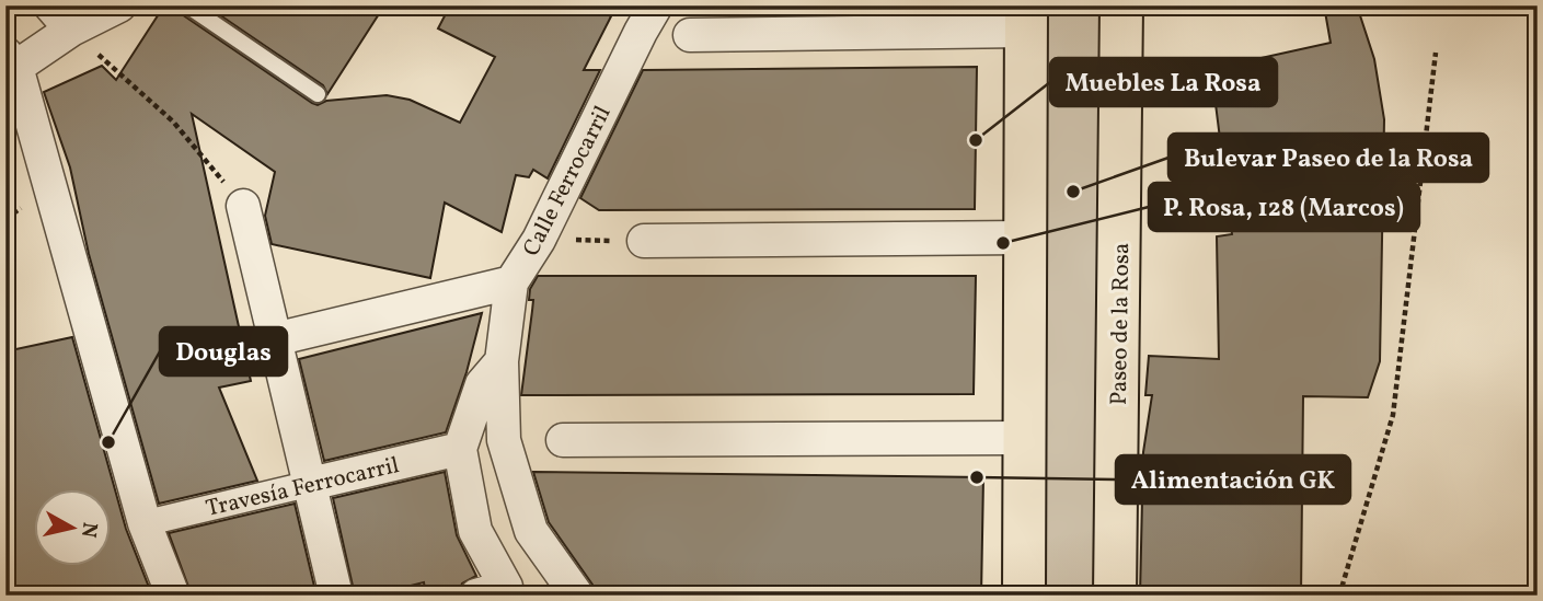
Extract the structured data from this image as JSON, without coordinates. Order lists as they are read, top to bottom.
{
  "streets": {
    "main road": ["Paseo de la Rosa"],
    "street": ["Calle Ferrocarril", "Travesía Ferrocarril"]
  },
  "crossings": [
    ["Calle Ferrocarril", "Travesía Ferrocarril"]
  ],
  "places": [
    "Muebles La Rosa",
    "Bulevar Paseo de la Rosa",
    "P. Rosa, 128 (Marcos)",
    "Douglas",
    "Alimentación GK"
  ],
  "north": "right"
}
